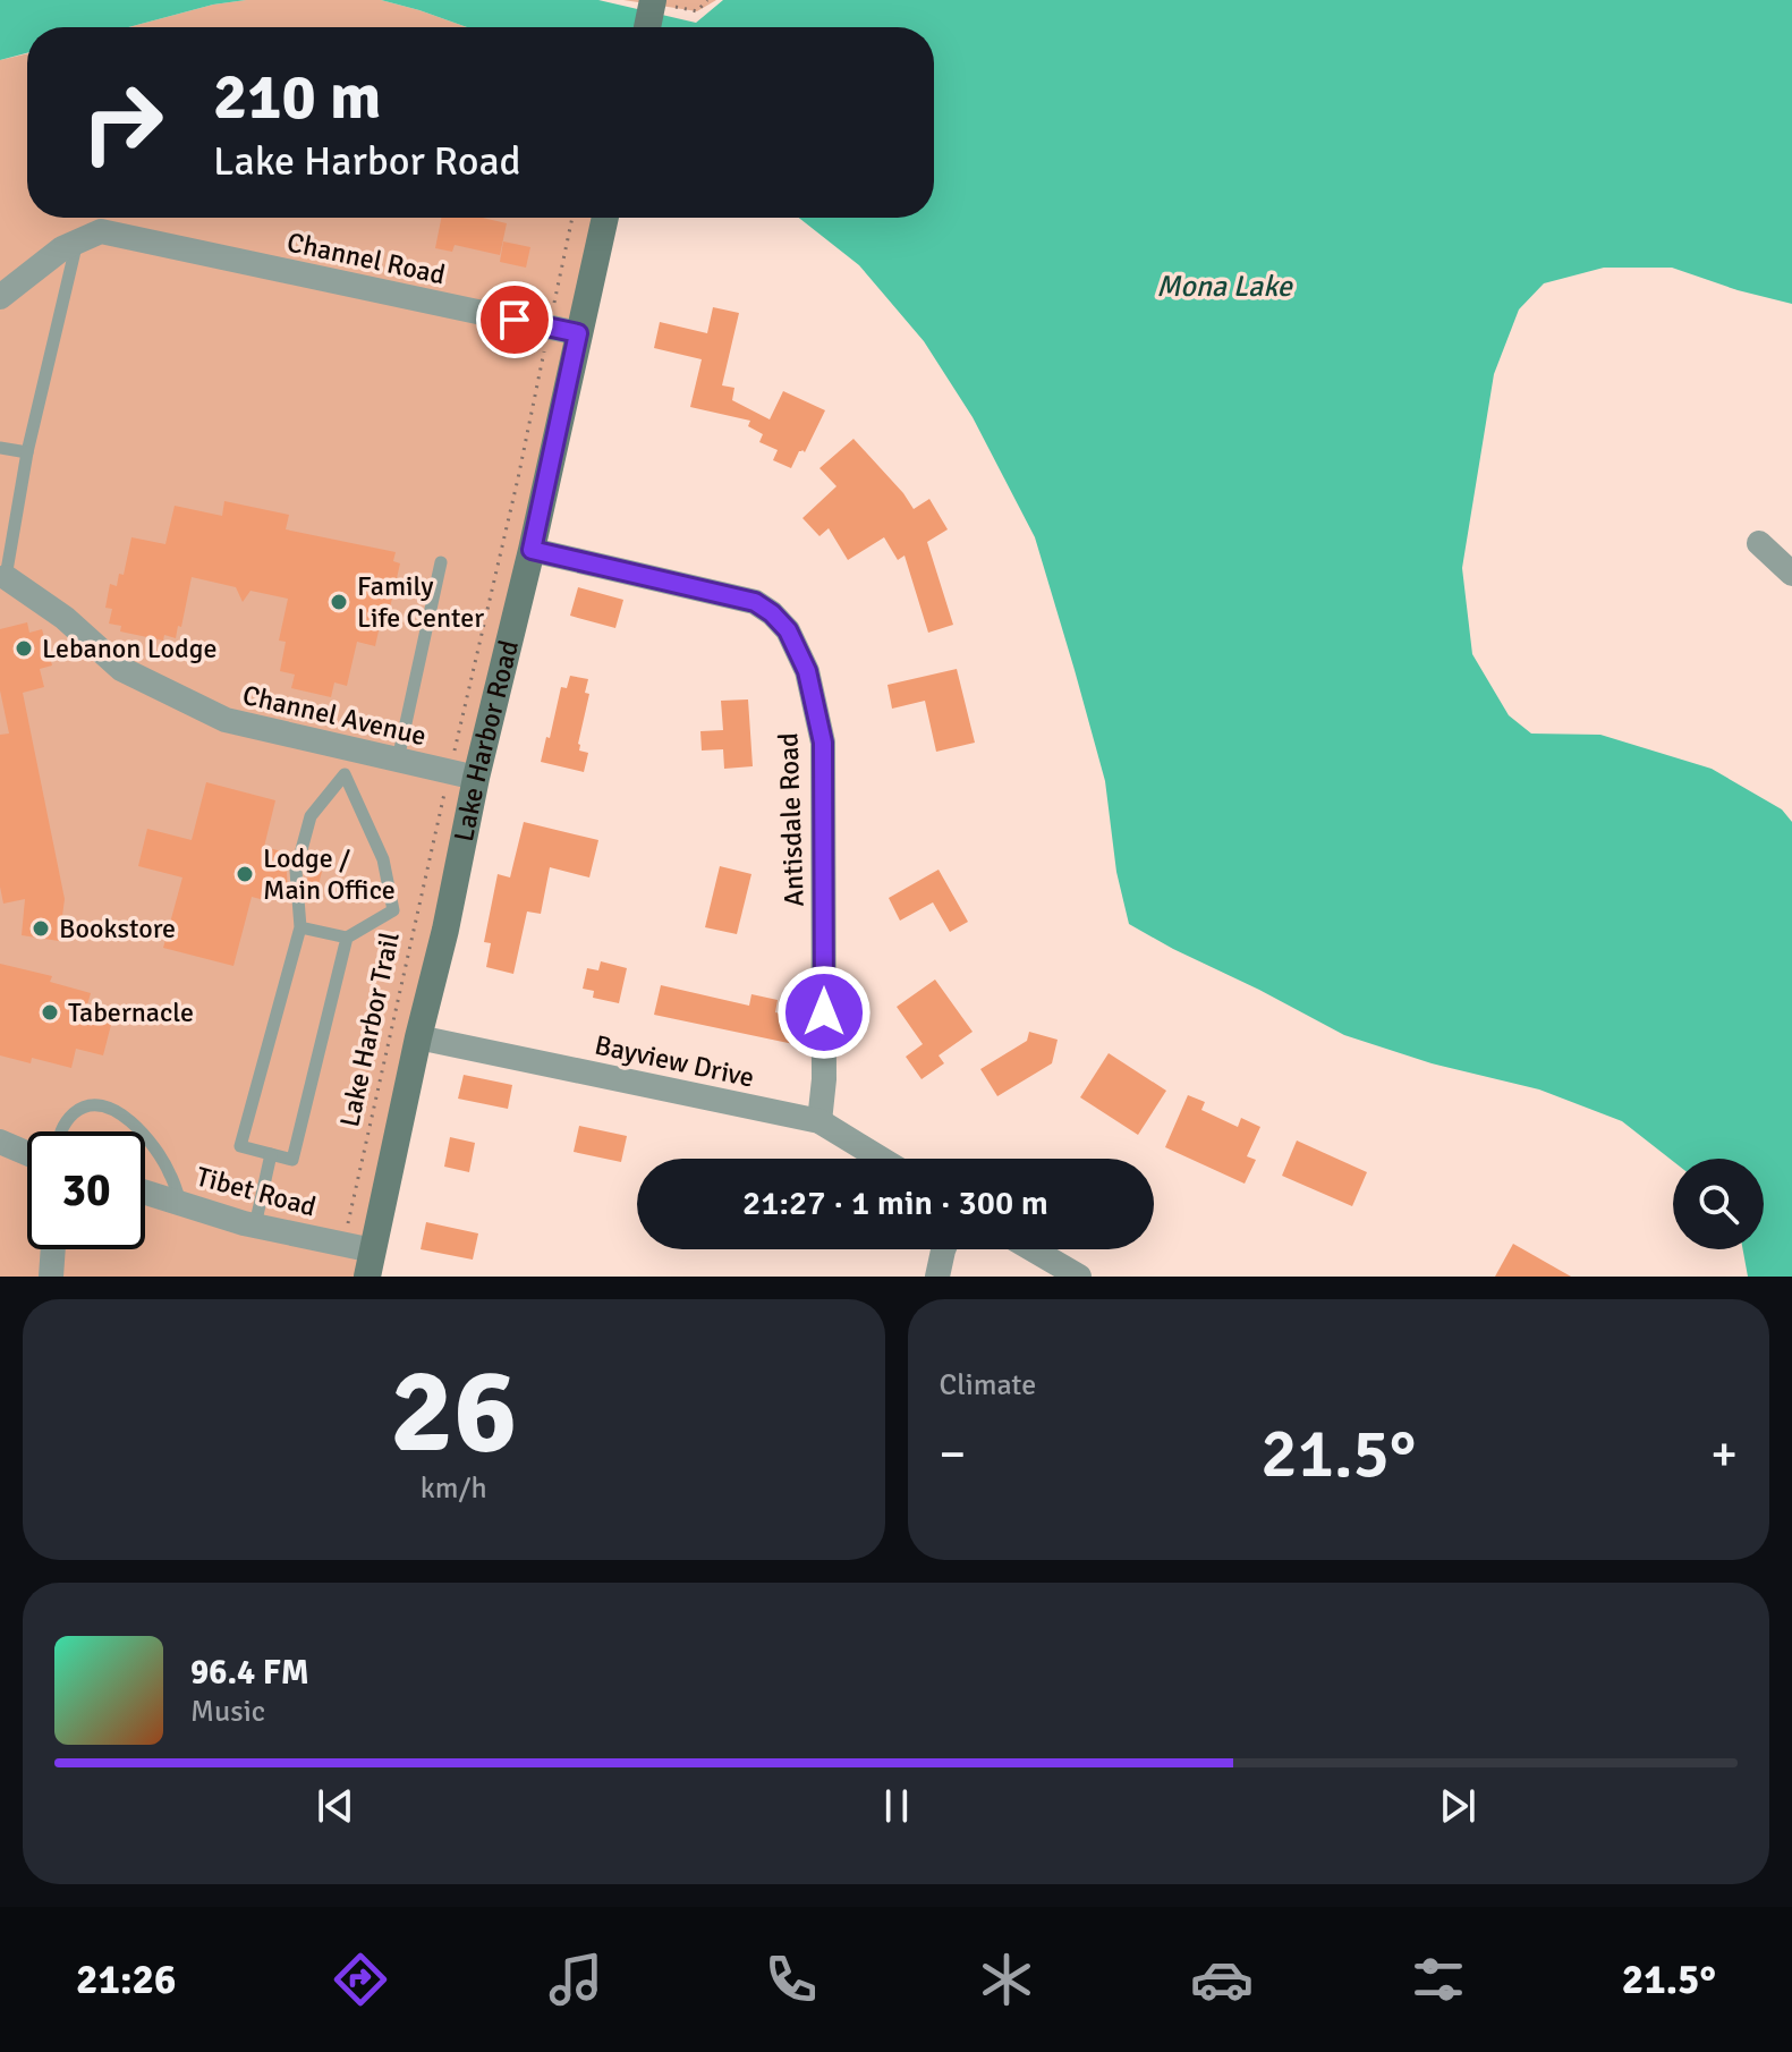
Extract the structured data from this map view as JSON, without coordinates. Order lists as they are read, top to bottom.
{
  "streets": {
    "street": [
      "Channel Road",
      "Channel Avenue",
      "Lake Harbor Road",
      "Antisdale Road",
      "Bayview Drive",
      "Tibet Road"
    ],
    "path": ["Lake Harbor Trail"]
  },
  "crossings": [
    ["Channel Road", "Lake Harbor Road"],
    ["Channel Road", "Lake Harbor Trail"],
    ["Channel Avenue", "Lake Harbor Road"],
    ["Channel Avenue", "Lake Harbor Trail"],
    ["Lake Harbor Road", "Antisdale Road"],
    ["Lake Harbor Road", "Lake Harbor Trail"],
    ["Lake Harbor Road", "Bayview Drive"],
    ["Lake Harbor Road", "Tibet Road"],
    ["Antisdale Road", "Bayview Drive"],
    ["Lake Harbor Trail", "Tibet Road"]
  ],
  "water": ["Mona Lake"],
  "places": [
    "Family Life Center",
    "Lebanon Lodge",
    "Lodge / Main Office",
    "Bookstore",
    "Tabernacle"
  ],
  "page": {
    "turn": ["210 m", "Lake Harbor Road"],
    "limit": "30",
    "trip": "21:27 · 1 min · 300 m",
    "tile": [
      ["26", "km/h"],
      "Climate"
    ],
    "heat": ["−", "21.5°", "+"],
    "song": ["96.4 FM", "Music"],
    "tabs": ["21:26", "21.5°"]
  }
}
